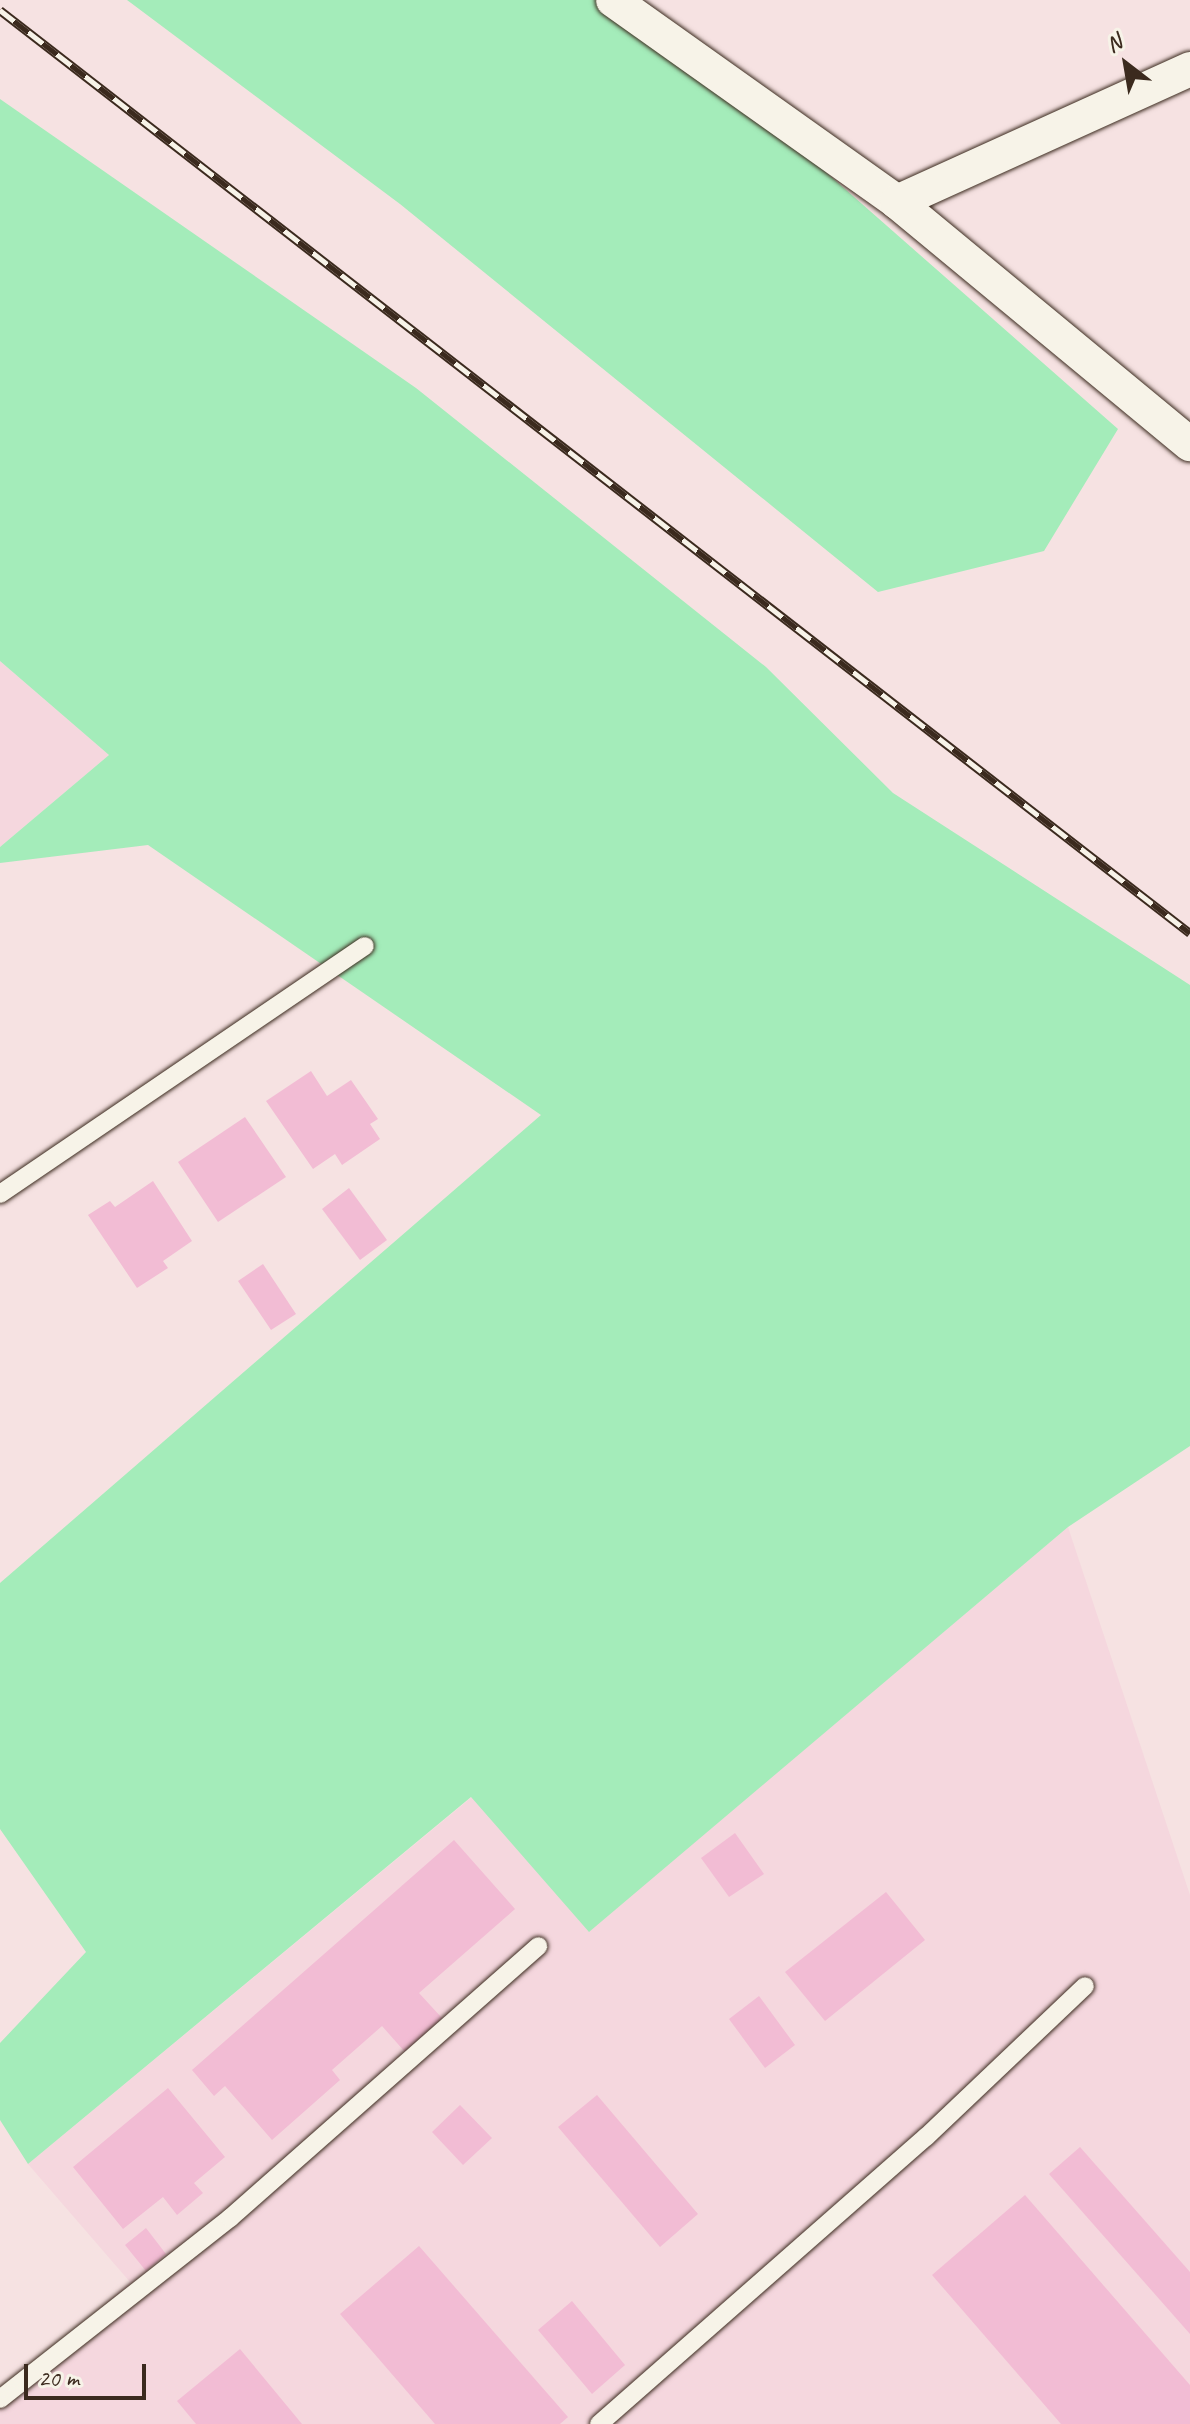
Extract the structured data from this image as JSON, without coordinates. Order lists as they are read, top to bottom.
{
  "scale_bar": "20 m",
  "north": "top left"
}
